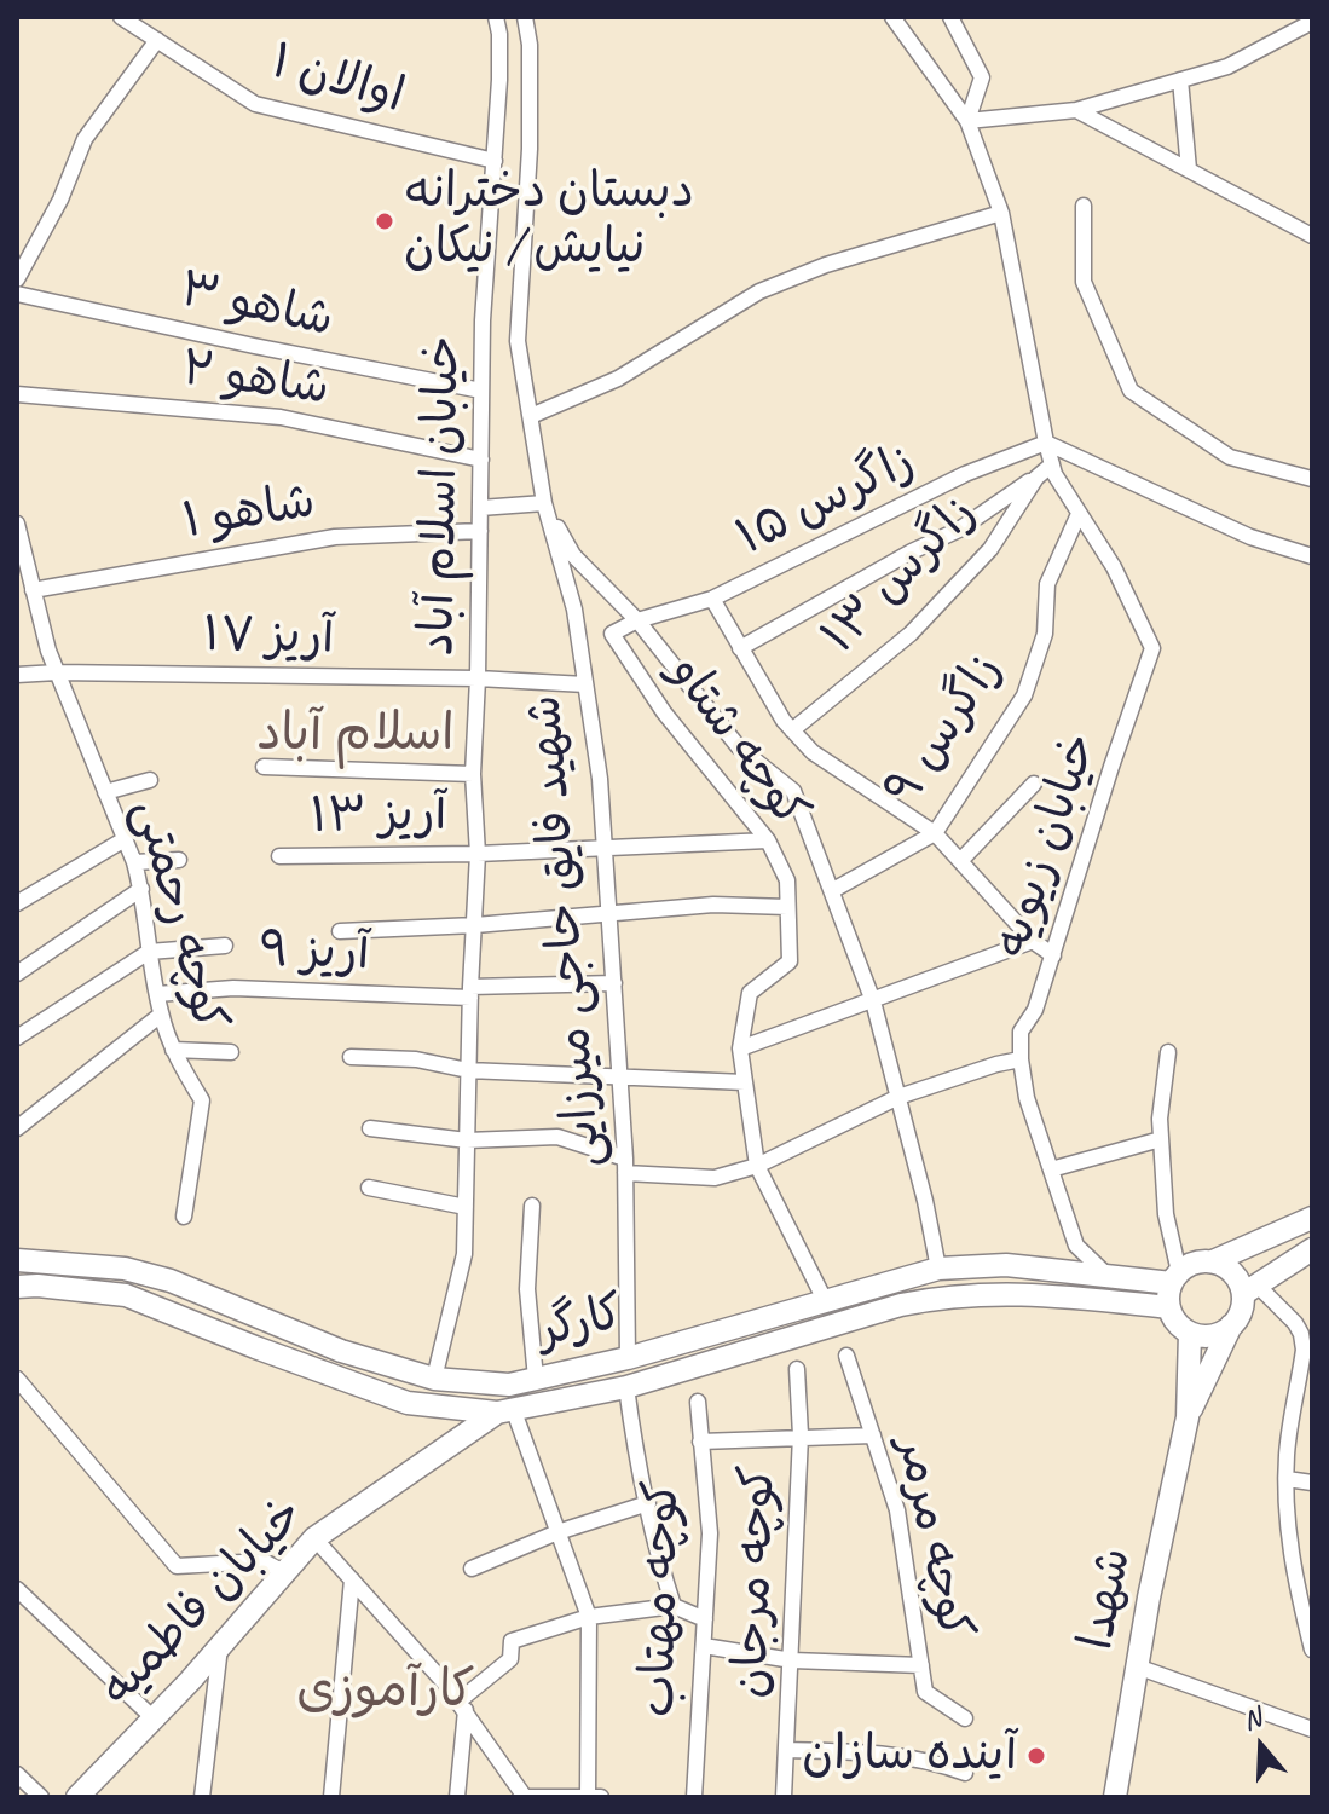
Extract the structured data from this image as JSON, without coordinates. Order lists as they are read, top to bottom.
{
  "streets": {
    "main road": ["کارگر", "شهدا", "خیابان فاطمیه"],
    "street": [
      "اوالان ۱",
      "شاهو ۳",
      "شاهو ۲",
      "خیابان اسلام آباد",
      "زاگرس ۱۵",
      "شاهو ۱",
      "زاگرس ۱۳",
      "آریز ۱۷",
      "زاگرس ۹",
      "کوچه شتاو",
      "آریز ۱۳",
      "خیابان زیویه",
      "کوچه رحمتی",
      "شهید فایق حاجی میرزایی",
      "آریز ۹",
      "کوچه مرمر",
      "کوچه مرجان",
      "کوچه مهتاب"
    ]
  },
  "crossings": [
    ["اوالان ۱", "خیابان اسلام آباد"],
    ["شاهو ۳", "خیابان اسلام آباد"],
    ["شاهو ۲", "خیابان اسلام آباد"],
    ["خیابان اسلام آباد", "شاهو ۱"],
    ["خیابان اسلام آباد", "آریز ۱۷"],
    ["خیابان اسلام آباد", "آریز ۱۳"],
    ["خیابان اسلام آباد", "شهید فایق حاجی میرزایی"],
    ["خیابان اسلام آباد", "آریز ۹"],
    ["خیابان اسلام آباد", "کارگر"],
    ["زاگرس ۱۵", "کوچه شتاو"],
    ["زاگرس ۱۵", "خیابان زیویه"],
    ["شاهو ۱", "کوچه رحمتی"],
    ["زاگرس ۱۳", "خیابان زیویه"],
    ["آریز ۱۷", "کوچه رحمتی"],
    ["آریز ۱۷", "شهید فایق حاجی میرزایی"],
    ["زاگرس ۹", "خیابان زیویه"],
    ["کوچه شتاو", "آریز ۱۳"],
    ["کوچه شتاو", "کارگر"],
    ["آریز ۱۳", "شهید فایق حاجی میرزایی"],
    ["خیابان زیویه", "کارگر"],
    ["کوچه رحمتی", "آریز ۹"],
    ["شهید فایق حاجی میرزایی", "آریز ۹"],
    ["شهید فایق حاجی میرزایی", "کارگر"],
    ["کارگر", "خیابان فاطمیه"]
  ],
  "districts": ["اسلام آباد", "کارآموزی"],
  "places": ["دبستان دخترانه نیایش / نیکان", "آینده سازان"],
  "north": "top"
}
